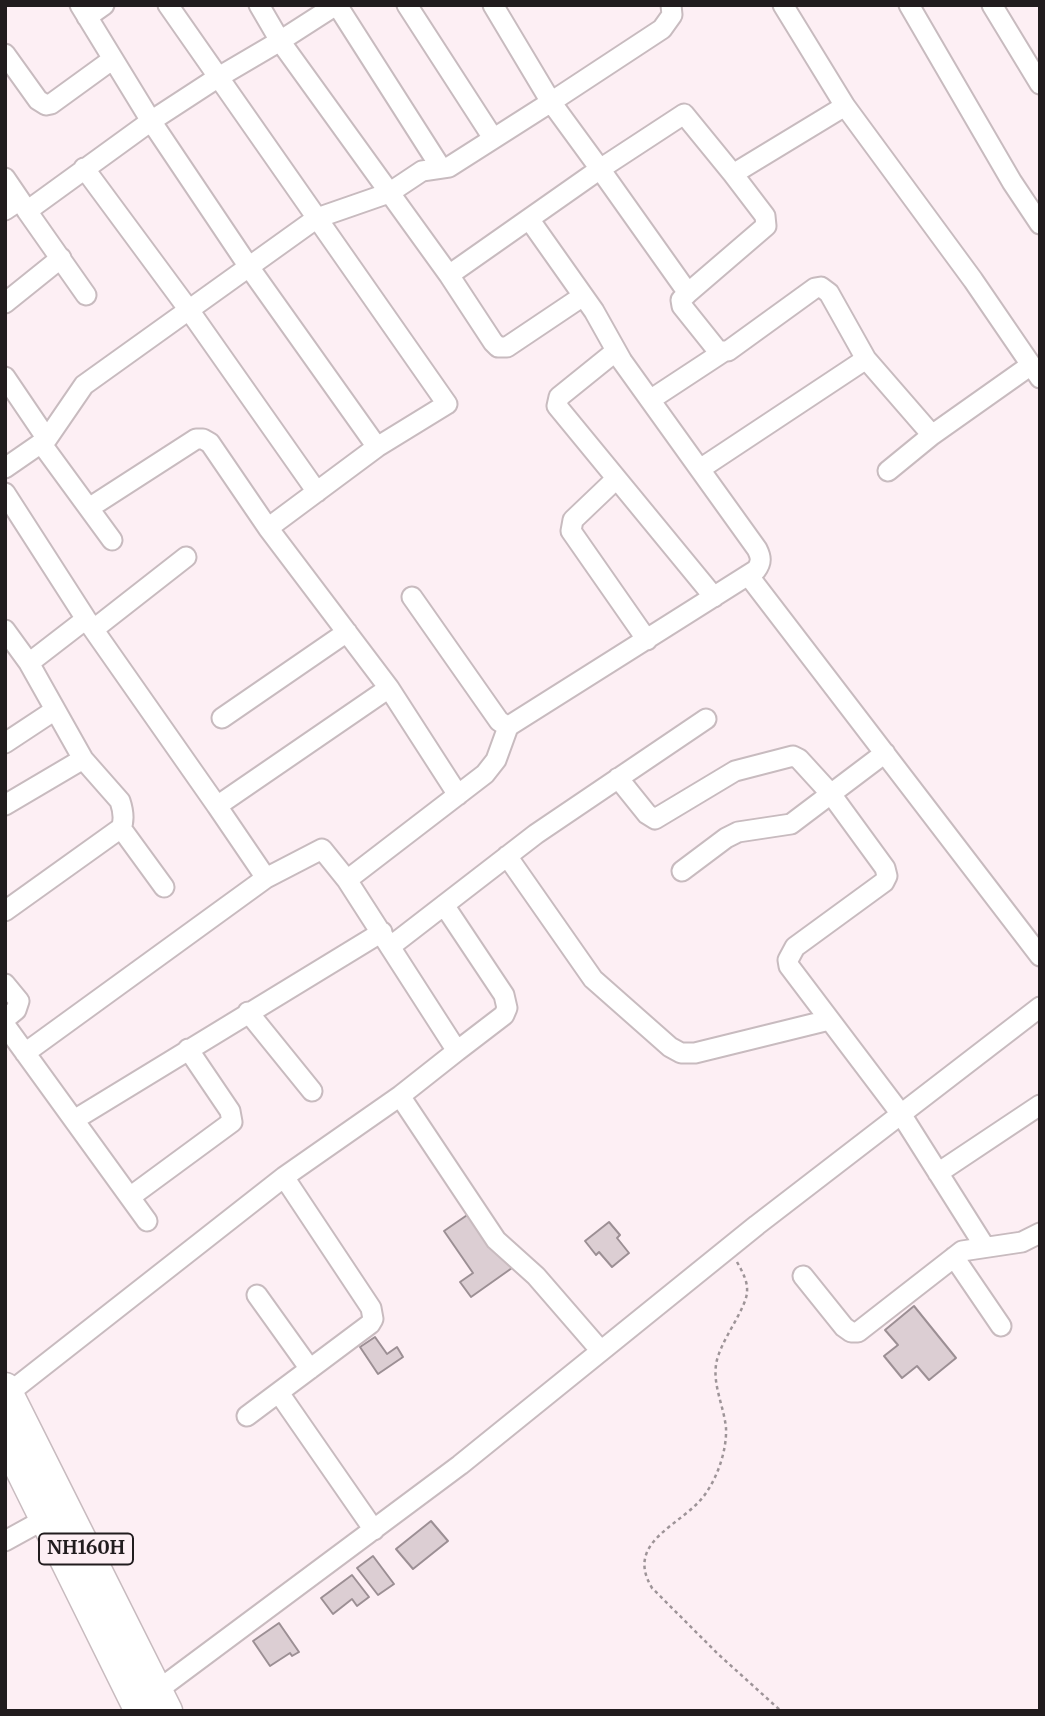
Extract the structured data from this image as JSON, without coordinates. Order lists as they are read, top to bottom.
{
  "streets": {
    "highway": ["NH160H"]
  }
}
